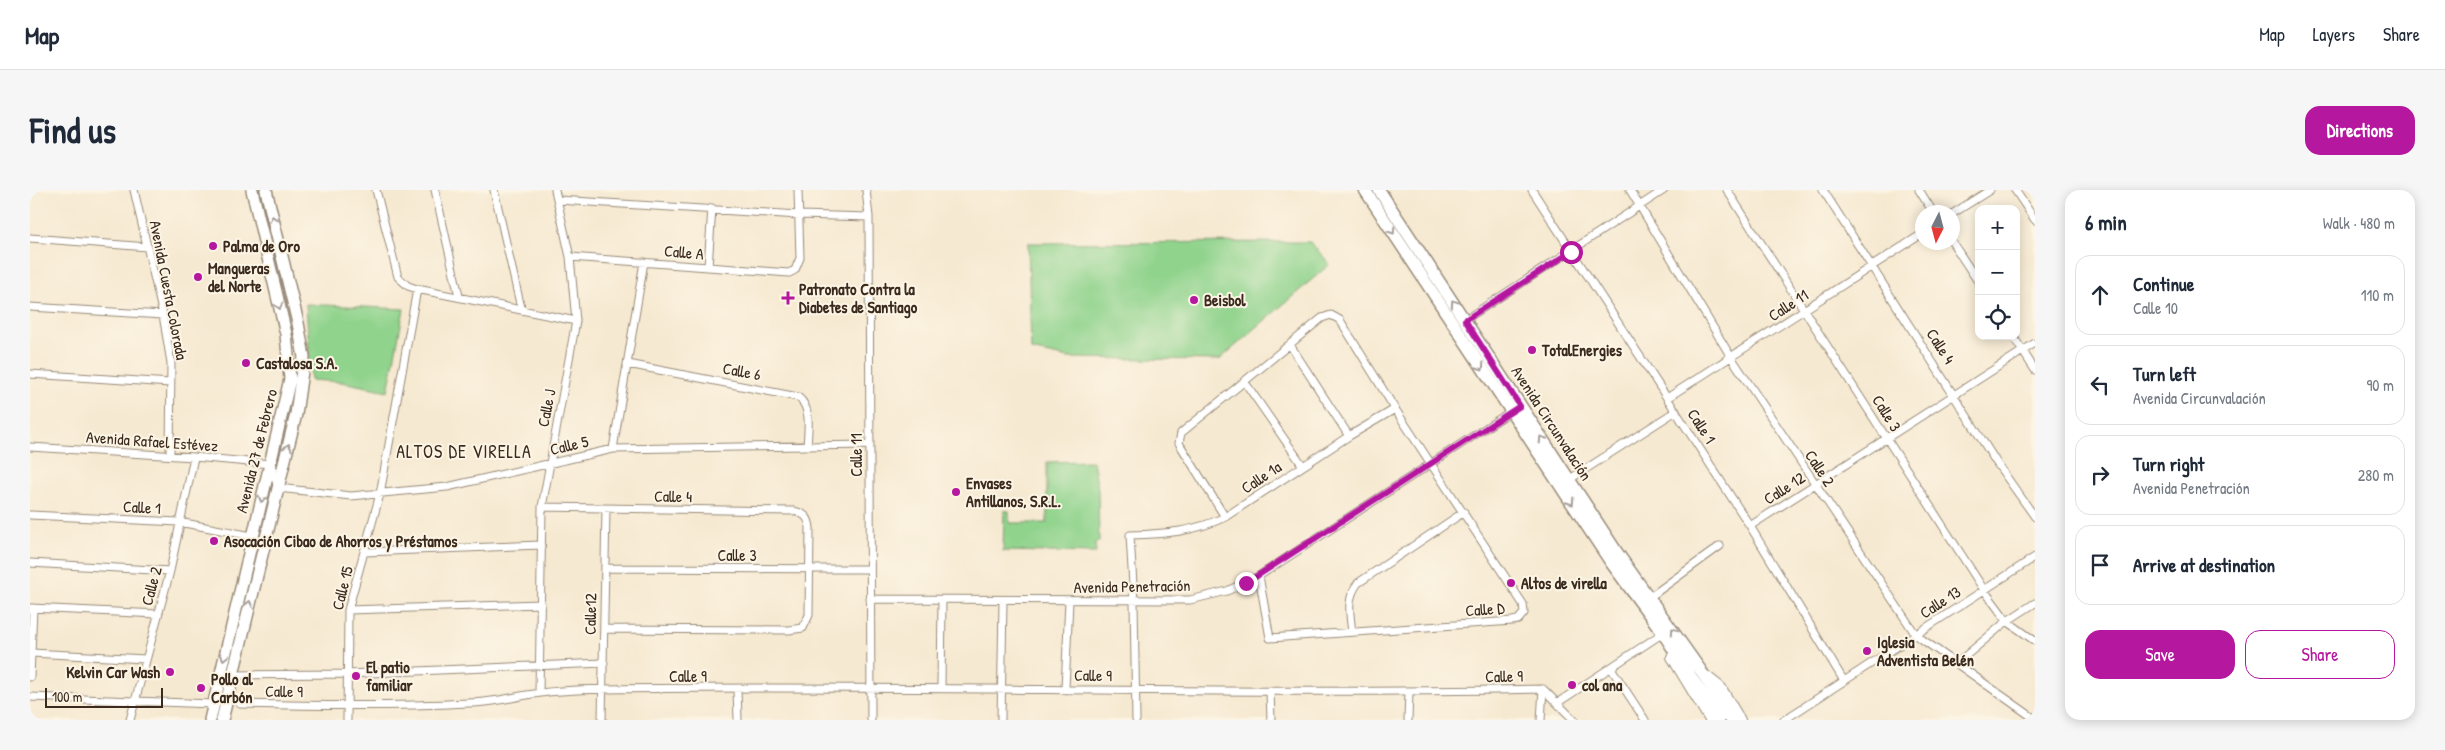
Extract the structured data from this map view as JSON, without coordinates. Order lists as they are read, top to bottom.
{
  "streets": {
    "main road": ["Avenida Circunvalación", "Avenida 27 de Febrero"],
    "street": [
      "Calle A",
      "Avenida Cuesta Colorada",
      "Calle 11",
      "Calle 4",
      "Calle 6",
      "Calle J",
      "Calle 3",
      "Calle 1",
      "Avenida Rafael Estévez",
      "Calle 5",
      "Calle 2",
      "Calle 1a",
      "Calle 12",
      "Avenida Penetración",
      "Calle 15",
      "Calle 13",
      "Calle D",
      "Calle12",
      "Calle 9"
    ]
  },
  "crossings": [
    ["Calle A", "Calle J"],
    ["Avenida Cuesta Colorada", "Avenida Rafael Estévez"],
    ["Calle 11", "Calle 4"],
    ["Calle 11", "Calle 3"],
    ["Calle 11", "Calle 1"],
    ["Calle 11", "Calle 5"],
    ["Calle 11", "Calle 2"],
    ["Calle 11", "Avenida Penetración"],
    ["Calle 11", "Calle 9"],
    ["Calle 4", "Calle J"],
    ["Calle 4", "Calle 3"],
    ["Calle 4", "Calle 12"],
    ["Calle 4", "Calle12"],
    ["Calle 6", "Calle 5"],
    ["Calle J", "Calle 5"],
    ["Calle J", "Calle 9"],
    ["Calle 3", "Calle 12"],
    ["Calle 3", "Calle 13"],
    ["Calle 3", "Calle12"],
    ["Avenida Circunvalación", "Avenida Penetración"],
    ["Calle 1", "Avenida 27 de Febrero"],
    ["Calle 1", "Calle 2"],
    ["Calle 1", "Calle 12"],
    ["Calle 1", "Calle 13"],
    ["Avenida Rafael Estévez", "Avenida 27 de Febrero"],
    ["Avenida Rafael Estévez", "Calle 2"],
    ["Calle 5", "Avenida 27 de Febrero"],
    ["Calle 5", "Calle 15"],
    ["Avenida 27 de Febrero", "Calle 9"],
    ["Calle 2", "Calle 12"],
    ["Calle 2", "Calle 13"],
    ["Calle 1a", "Calle D"],
    ["Calle 1a", "Calle 9"],
    ["Avenida Penetración", "Calle D"],
    ["Avenida Penetración", "Calle 9"],
    ["Calle 15", "Calle 9"],
    ["Calle12", "Calle 9"]
  ],
  "districts": ["ALTOS DE VIRELLA"],
  "places": {
    "other": [
      "Palma de Oro",
      "Mangueras del Norte",
      "Beisbol",
      "TotalEnergies",
      "Castalosa S.A.",
      "Envases Antillanos, S.R.L.",
      "Asocación Cibao de Ahorros y Préstamos",
      "Altos de virella",
      "Iglesia Adventista Belén",
      "Kelvin Car Wash",
      "El patio familiar",
      "col ana",
      "Pollo al Carbón"
    ],
    "health": ["Patronato Contra la Diabetes de Santiago"]
  },
  "scale_bar": "100 m",
  "north": "bottom",
  "page": {
    "header": "Map",
    "nav": ["Map", "Layers", "Share"],
    "buttons": [
      "Directions",
      ["Save", "Share"]
    ],
    "title": "Find us",
    "heading": ["6 min", "Walk · 480 m"],
    "map_buttons": ["+", "−"],
    "list": [
      ["Continue", "Calle 10", "110 m"],
      ["Turn left", "Avenida Circunvalación", "90 m"],
      ["Turn right", "Avenida Penetración", "280 m"],
      "Arrive at destination"
    ],
    "scale": "100 m"
  }
}
